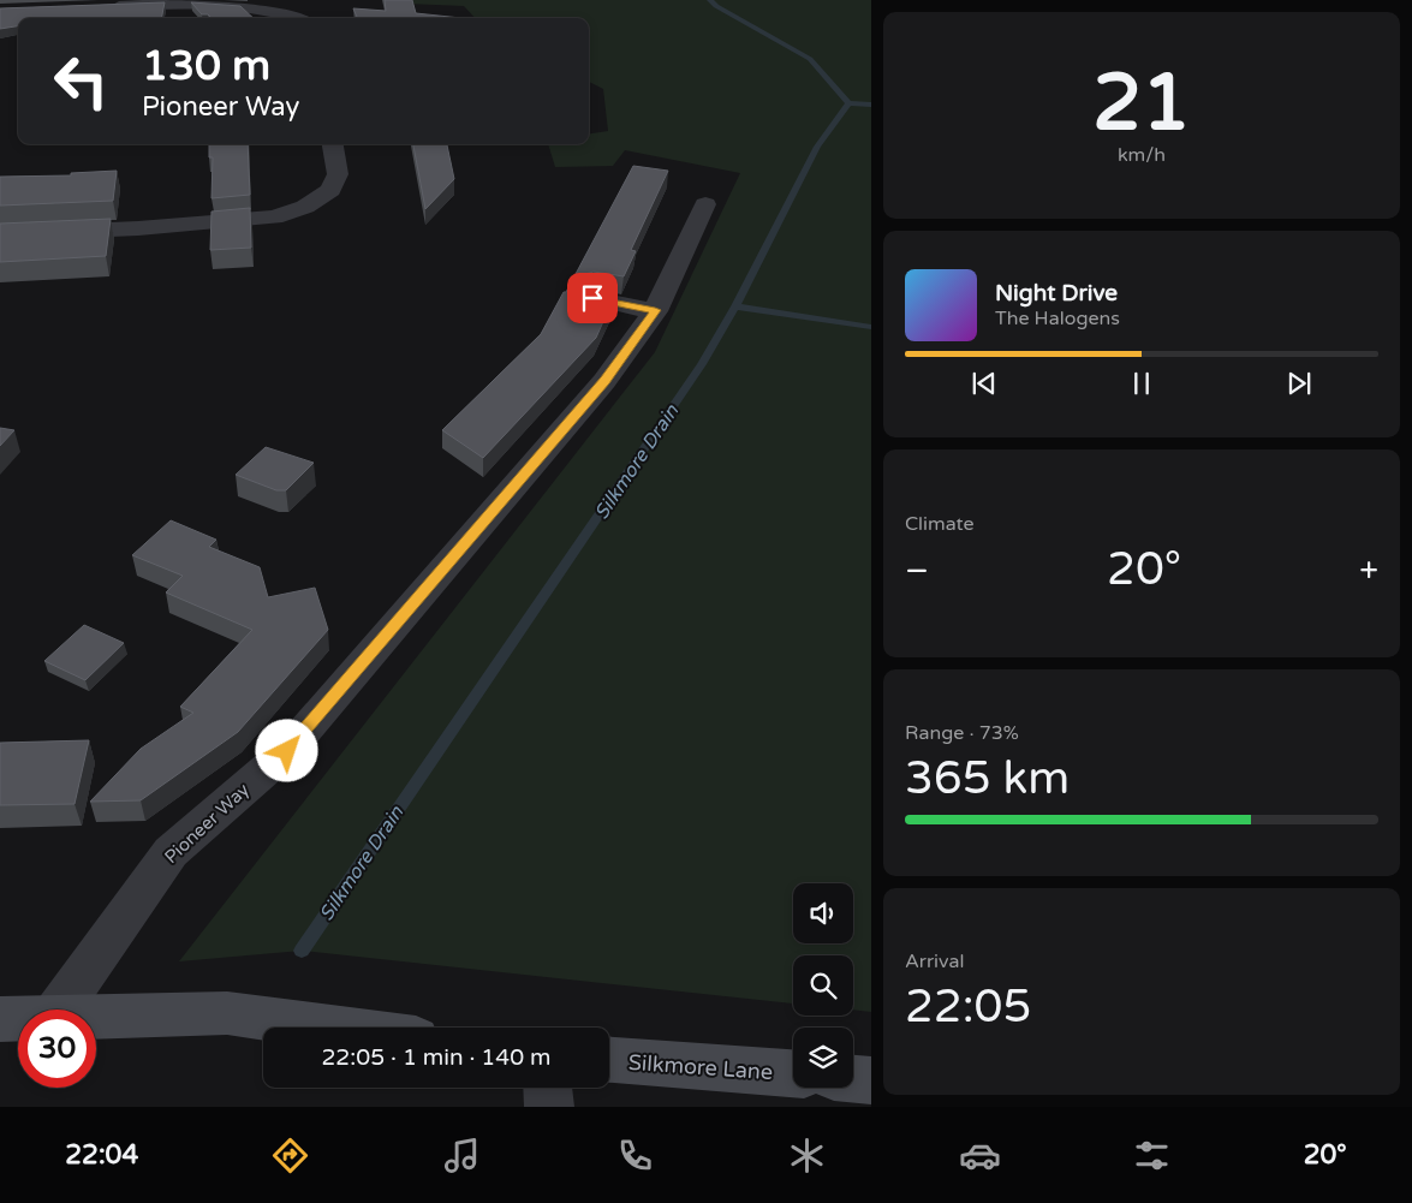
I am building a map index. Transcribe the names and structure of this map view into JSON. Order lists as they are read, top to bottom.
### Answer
{
  "streets": {
    "street": ["Pioneer Way", "Silkmore Lane"]
  },
  "water": ["Silkmore Drain"],
  "page": {
    "tile": [
      ["21", "km/h"],
      "Climate",
      ["Range · 73%", "365 km"],
      ["Arrival", "22:05"]
    ],
    "turn": ["130 m", "Pioneer Way"],
    "song": ["Night Drive", "The Halogens"],
    "heat": ["−", "20°", "+"],
    "limit": "30",
    "trip": "22:05 · 1 min · 140 m",
    "tabs": ["22:04", "20°"]
  }
}
